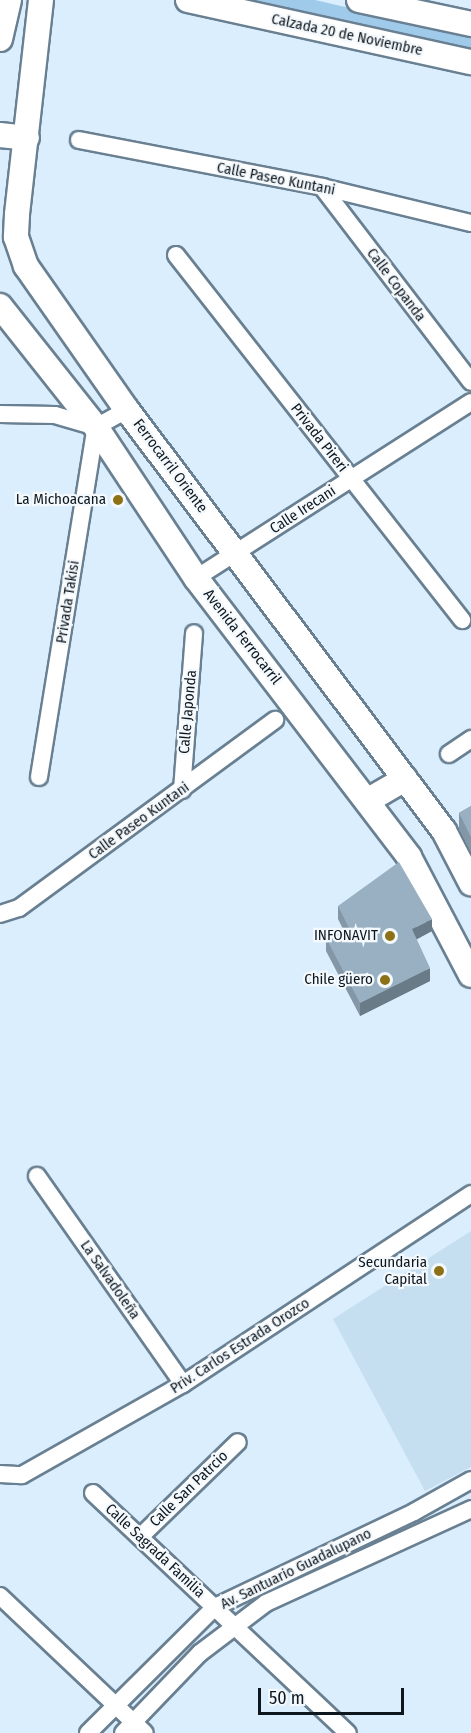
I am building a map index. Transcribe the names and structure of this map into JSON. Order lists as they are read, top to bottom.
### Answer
{
  "streets": {
    "main road": ["Calzada 20 de Noviembre", "Ferrocarril Oriente", "Avenida Ferrocarril"],
    "street": [
      "Calle Paseo Kuntani",
      "Calle Copanda",
      "Privada Pireri",
      "Calle Irecani",
      "Privada Takisi",
      "Calle Japonda",
      "La Salvadoleña",
      "Priv. Carlos Estrada Orozco",
      "Calle San Patrcio",
      "Calle Sagrada Familia",
      "Av. Santuario Guadalupano"
    ]
  },
  "crossings": [
    ["Calle Paseo Kuntani", "Calle Copanda"],
    ["Calle Paseo Kuntani", "Calle Japonda"],
    ["Privada Pireri", "Calle Irecani"],
    ["Ferrocarril Oriente", "Calle Irecani"],
    ["Calle Irecani", "Avenida Ferrocarril"],
    ["Privada Takisi", "Avenida Ferrocarril"],
    ["La Salvadoleña", "Priv. Carlos Estrada Orozco"],
    ["Calle San Patrcio", "Calle Sagrada Familia"],
    ["Calle Sagrada Familia", "Av. Santuario Guadalupano"]
  ],
  "places": [
    "La Michoacana",
    "INFONAVIT",
    "Chile güero",
    "Secundaria Capital"
  ],
  "scale_bar": "50 m"
}
